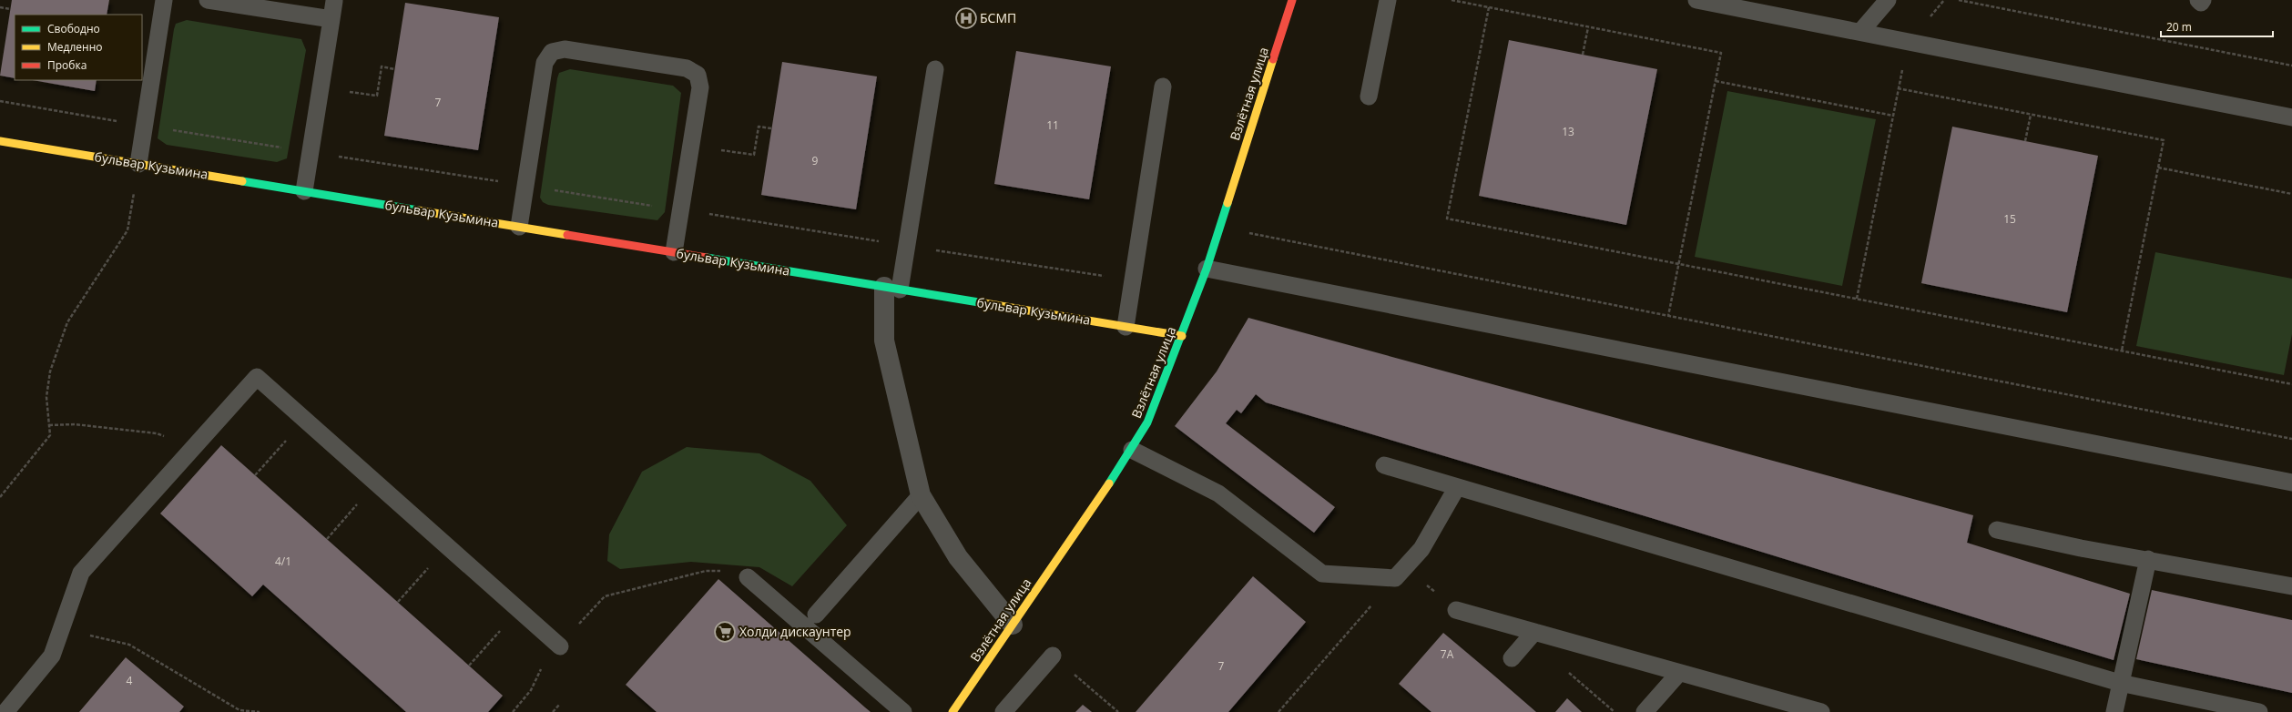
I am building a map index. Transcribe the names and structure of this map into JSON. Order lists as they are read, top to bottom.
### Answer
{
  "streets": {
    "street": ["Взлётная улица", "бульвар Кузьмина"]
  },
  "crossings": [
    ["Взлётная улица", "бульвар Кузьмина"]
  ],
  "places": {
    "hospital": ["БСМП"],
    "supermarket": ["Холди дискаунтер"]
  },
  "house_numbers": [
    "7",
    "11",
    "13",
    "9",
    "15",
    "4/1",
    "7А",
    "7",
    "4"
  ],
  "legend": ["Свободно", "Медленно", "Пробка"],
  "scale_bar": "20 m"
}
